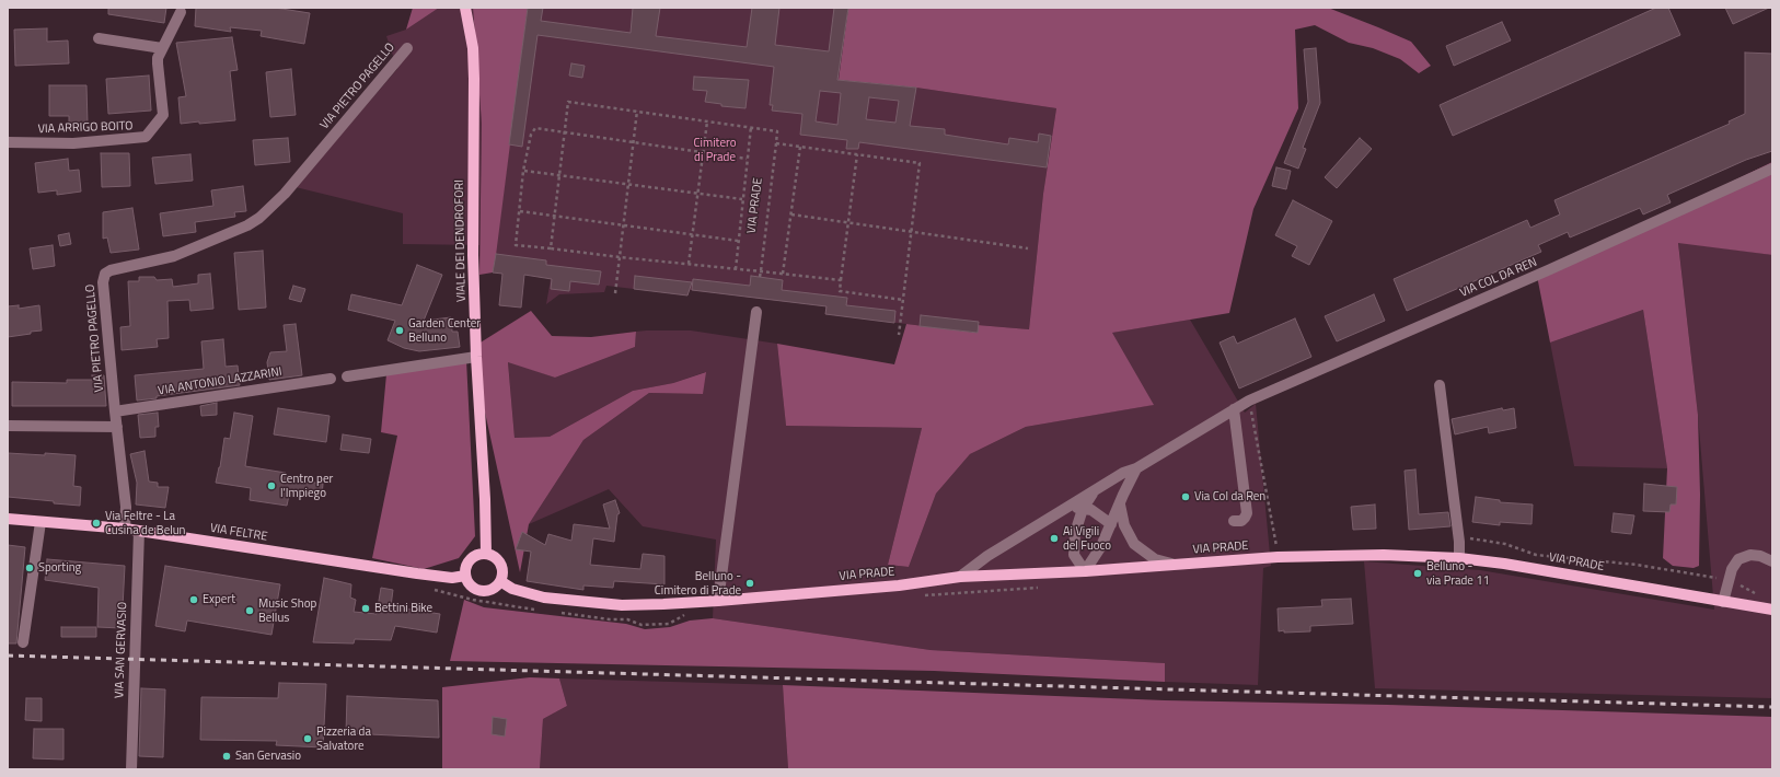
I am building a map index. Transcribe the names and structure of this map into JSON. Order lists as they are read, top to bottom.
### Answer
{
  "streets": {
    "main road": ["VIA PRADE", "VIALE DEI DENDROFORI", "VIA FELTRE"],
    "street": [
      "VIA PIETRO PAGELLO",
      "VIA ARRIGO BOITO",
      "VIA COL DA REN",
      "VIA ANTONIO LAZZARINI",
      "VIA SAN GERVASIO"
    ]
  },
  "crossings": [
    ["VIA PIETRO PAGELLO", "VIA ANTONIO LAZZARINI"],
    ["VIA PIETRO PAGELLO", "VIA FELTRE"],
    ["VIA PRADE", "VIALE DEI DENDROFORI"],
    ["VIA PRADE", "VIA COL DA REN"],
    ["VIA PRADE", "VIA FELTRE"],
    ["VIALE DEI DENDROFORI", "VIA FELTRE"],
    ["VIA FELTRE", "VIA SAN GERVASIO"]
  ],
  "parks": ["Cimitero di Prade"],
  "places": [
    "Garden Center Belluno",
    "Centro per l'Impiego",
    "Via Col da Ren",
    "Via Feltre - La Cusina de Belun",
    "Ai Vigili del Fuoco",
    "Sporting",
    "Belluno - via Prade 11",
    "Belluno - Cimitero di Prade",
    "Expert",
    "Bettini Bike",
    "Music Shop Bellus",
    "Pizzeria da Salvatore",
    "San Gervasio"
  ]
}
